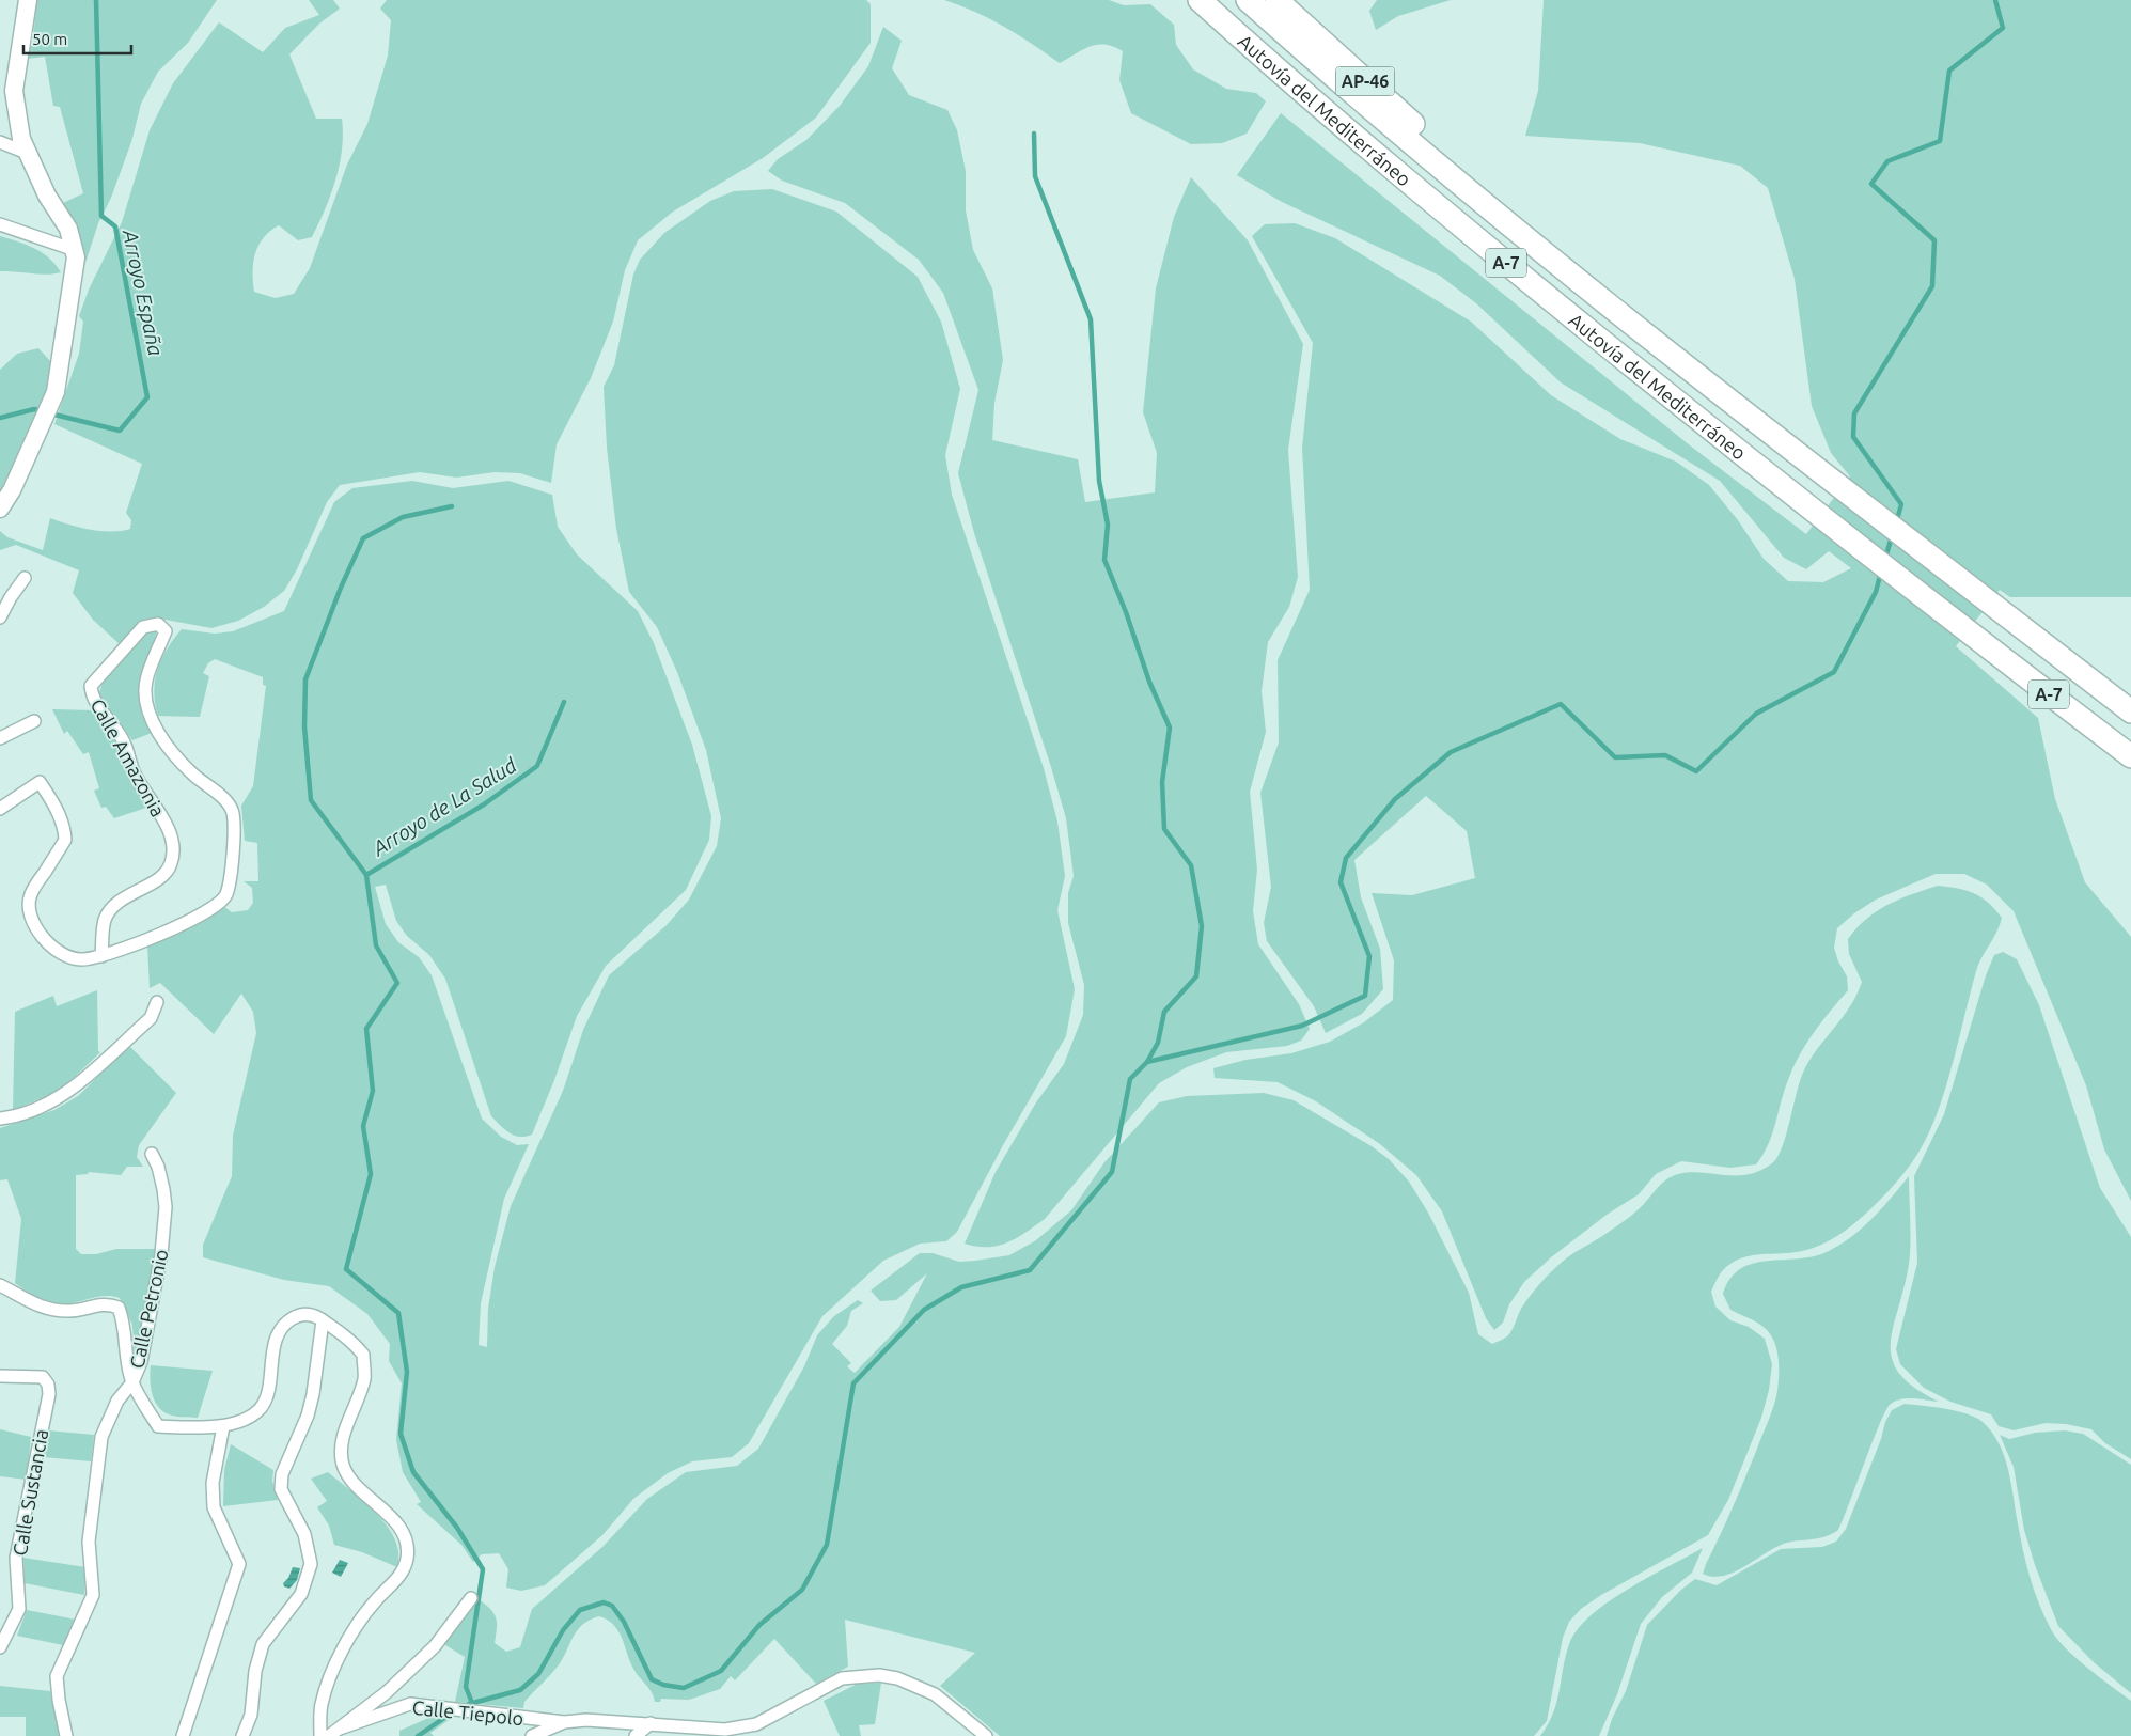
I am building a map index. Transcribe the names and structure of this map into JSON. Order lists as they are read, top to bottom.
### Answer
{
  "streets": {
    "highway": ["AP-46", "Autovía del Mediterráneo", "A-7"],
    "street": [
      "Calle Amazonia",
      "Calle Petronio",
      "Calle Sustancia",
      "Calle Tiepolo"
    ]
  },
  "crossings": [
    ["AP-46", "Autovía del Mediterráneo"]
  ],
  "water": ["Arroyo España", "Arroyo de La Salud"],
  "scale_bar": "50 m"
}
